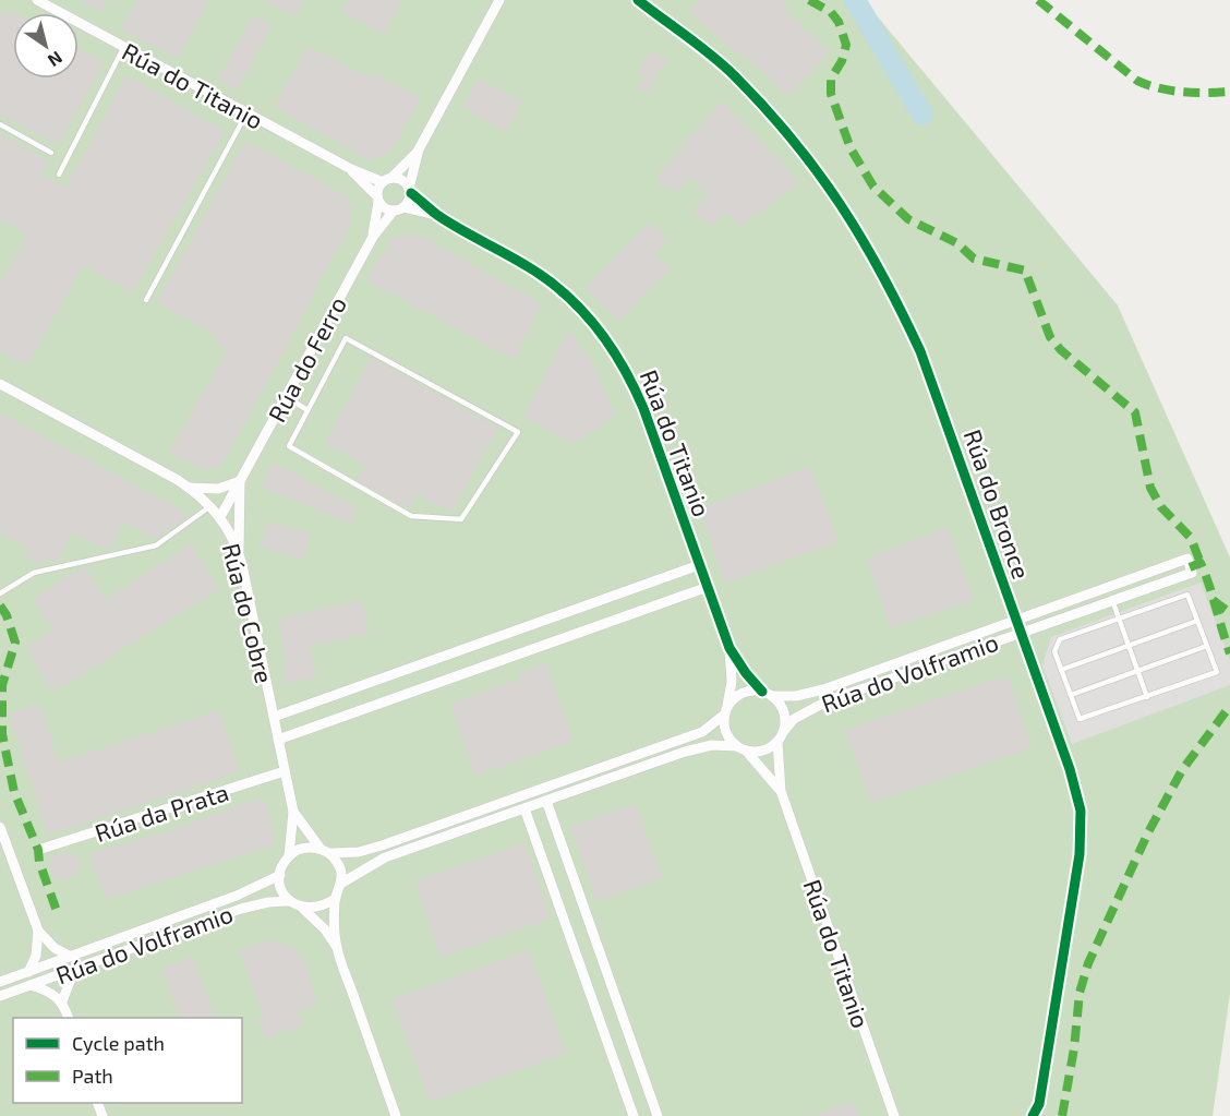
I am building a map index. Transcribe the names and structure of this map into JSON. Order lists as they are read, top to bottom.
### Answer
{
  "streets": {
    "street": [
      "Rúa do Titanio",
      "Rúa do Ferro",
      "Rúa do Bronce",
      "Rúa do Cobre",
      "Rúa do Volframio",
      "Rúa da Prata"
    ]
  },
  "crossings": [
    ["Rúa do Titanio", "Rúa do Ferro"],
    ["Rúa do Ferro", "Rúa do Cobre"],
    ["Rúa do Bronce", "Rúa do Volframio"],
    ["Rúa do Cobre", "Rúa da Prata"]
  ],
  "legend": ["Cycle path", "Path"],
  "north": "bottom right"
}
